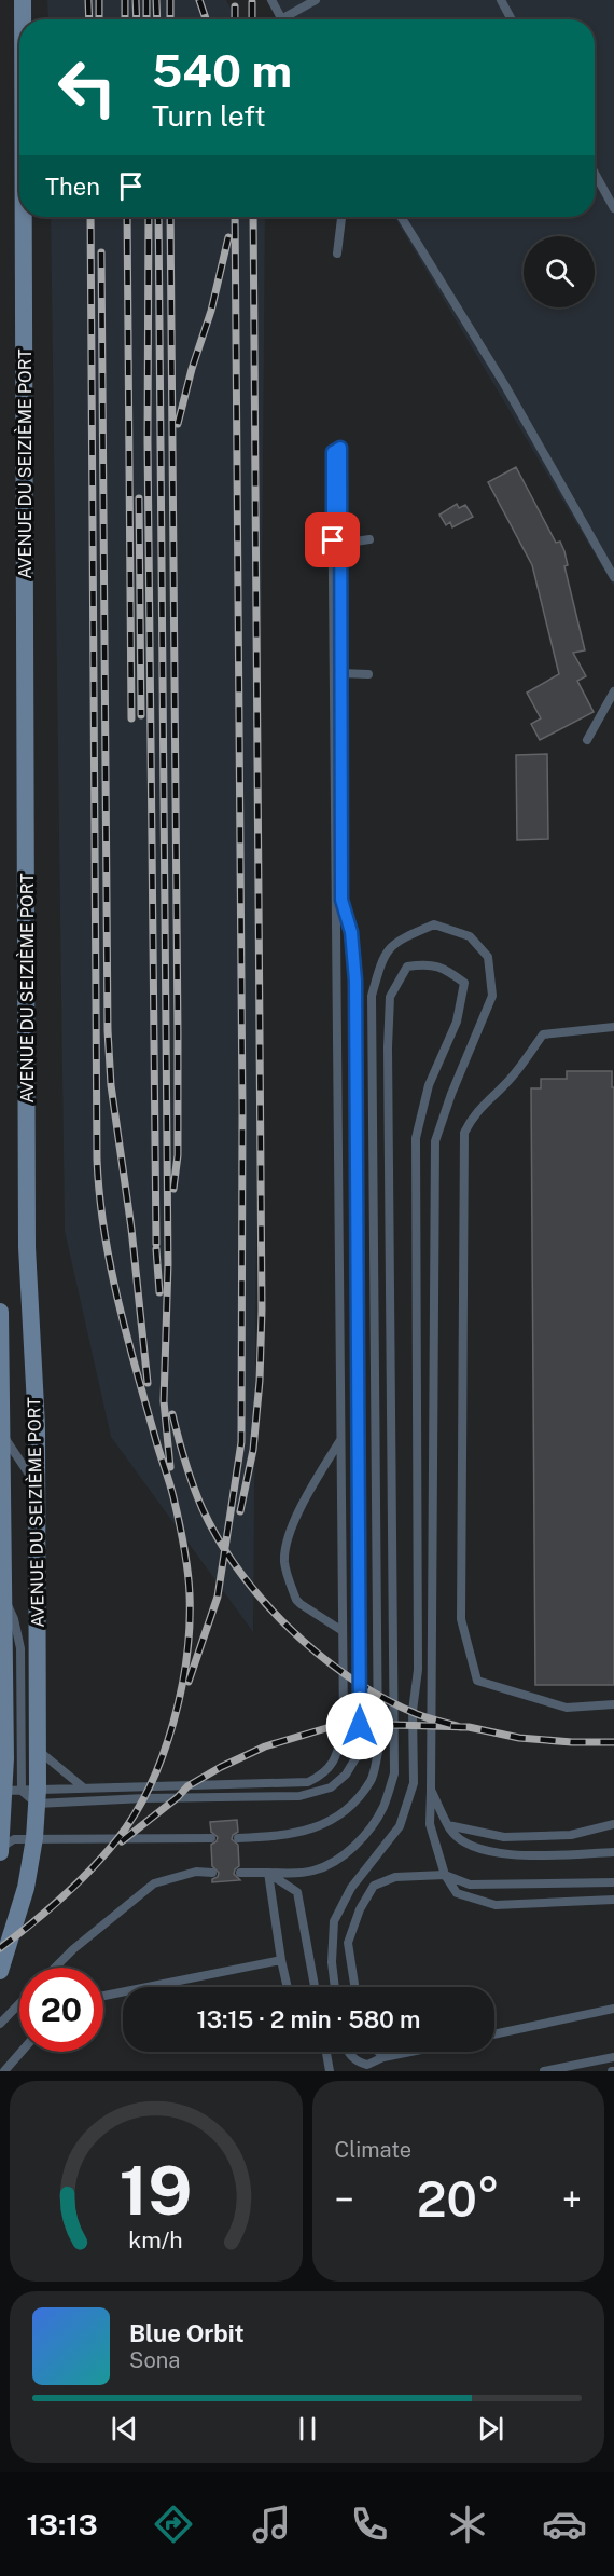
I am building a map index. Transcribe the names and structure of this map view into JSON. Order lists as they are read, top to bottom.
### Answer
{
  "streets": {
    "main road": ["AVENUE DU SEIZIÈME PORT"]
  },
  "page": {
    "turn": ["540 m", "Turn left"],
    "then": "Then",
    "limit": "20",
    "trip": "13:15 · 2 min · 580 m",
    "tile": "Climate",
    "heat": ["−", "20°", "+"],
    "song": ["Blue Orbit", "Sona"],
    "tabs": "13:13",
    "gauge": ["19", "km/h"]
  }
}
